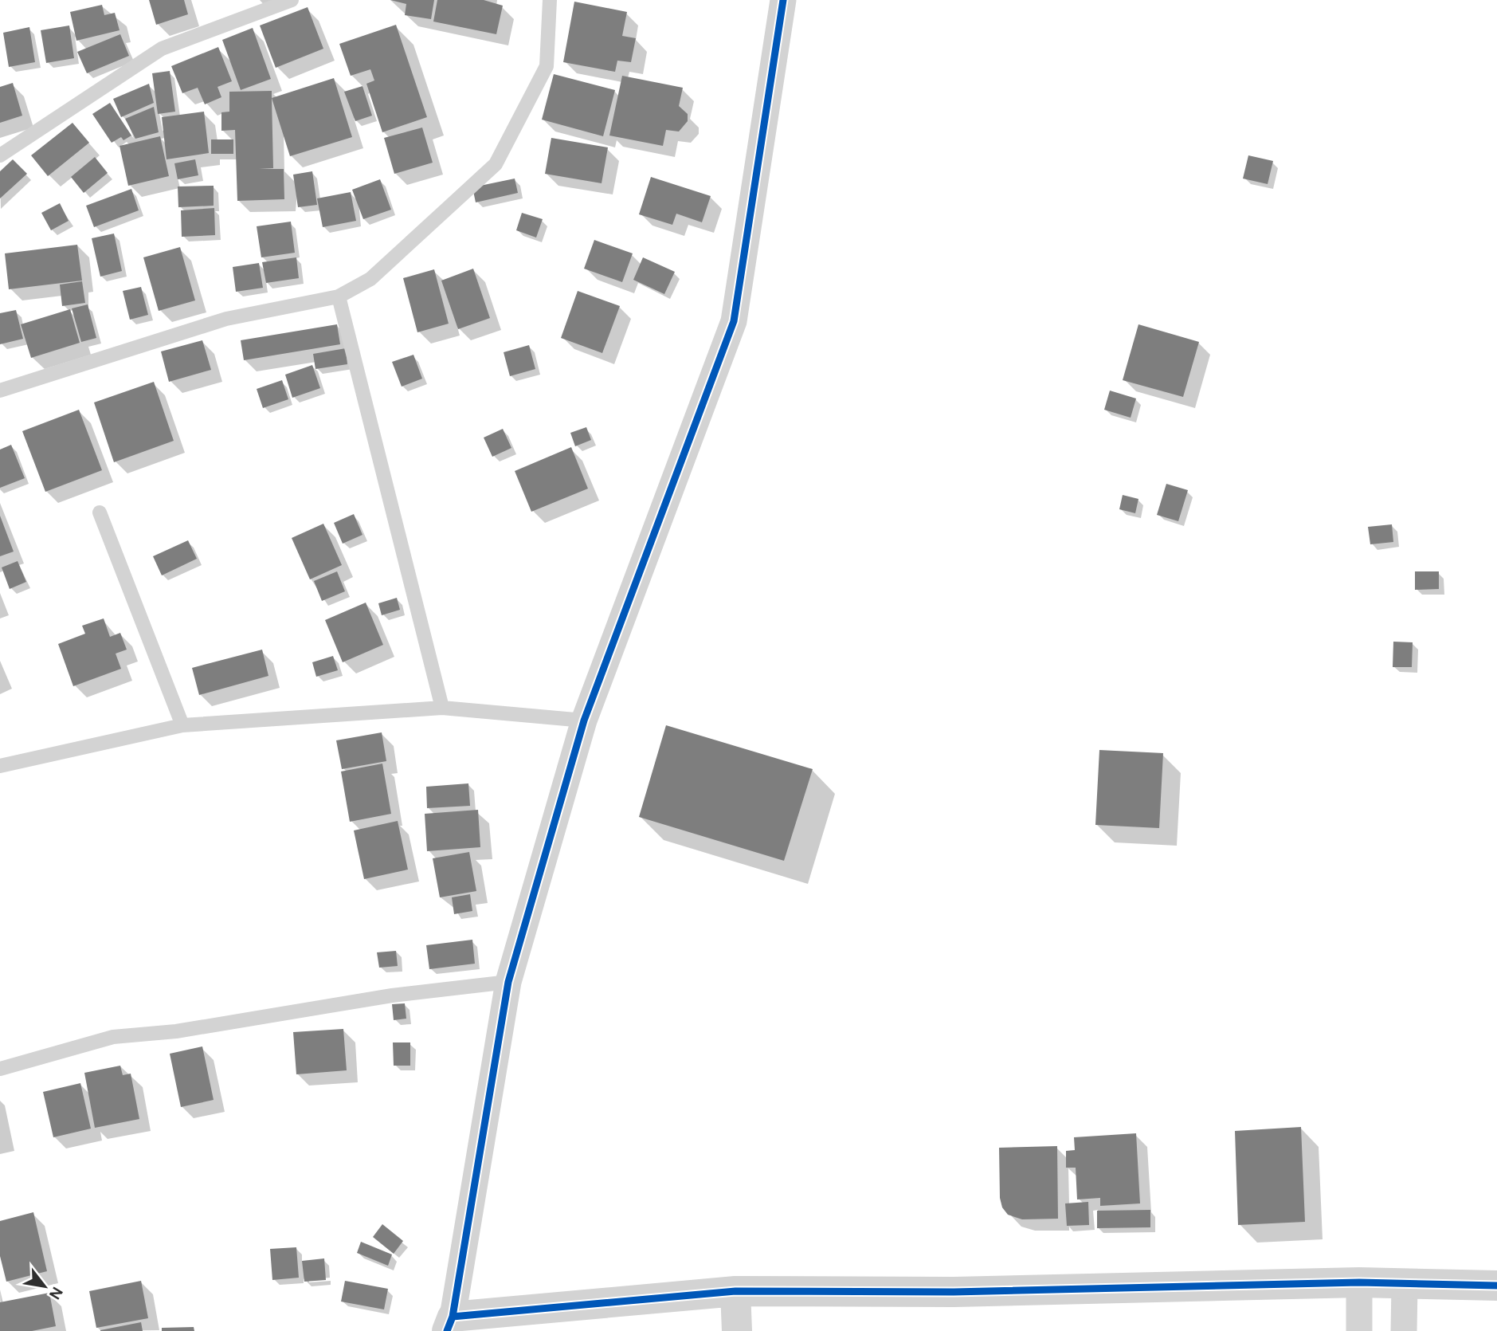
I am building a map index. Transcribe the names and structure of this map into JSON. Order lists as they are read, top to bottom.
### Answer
{
  "north": "bottom right"
}
